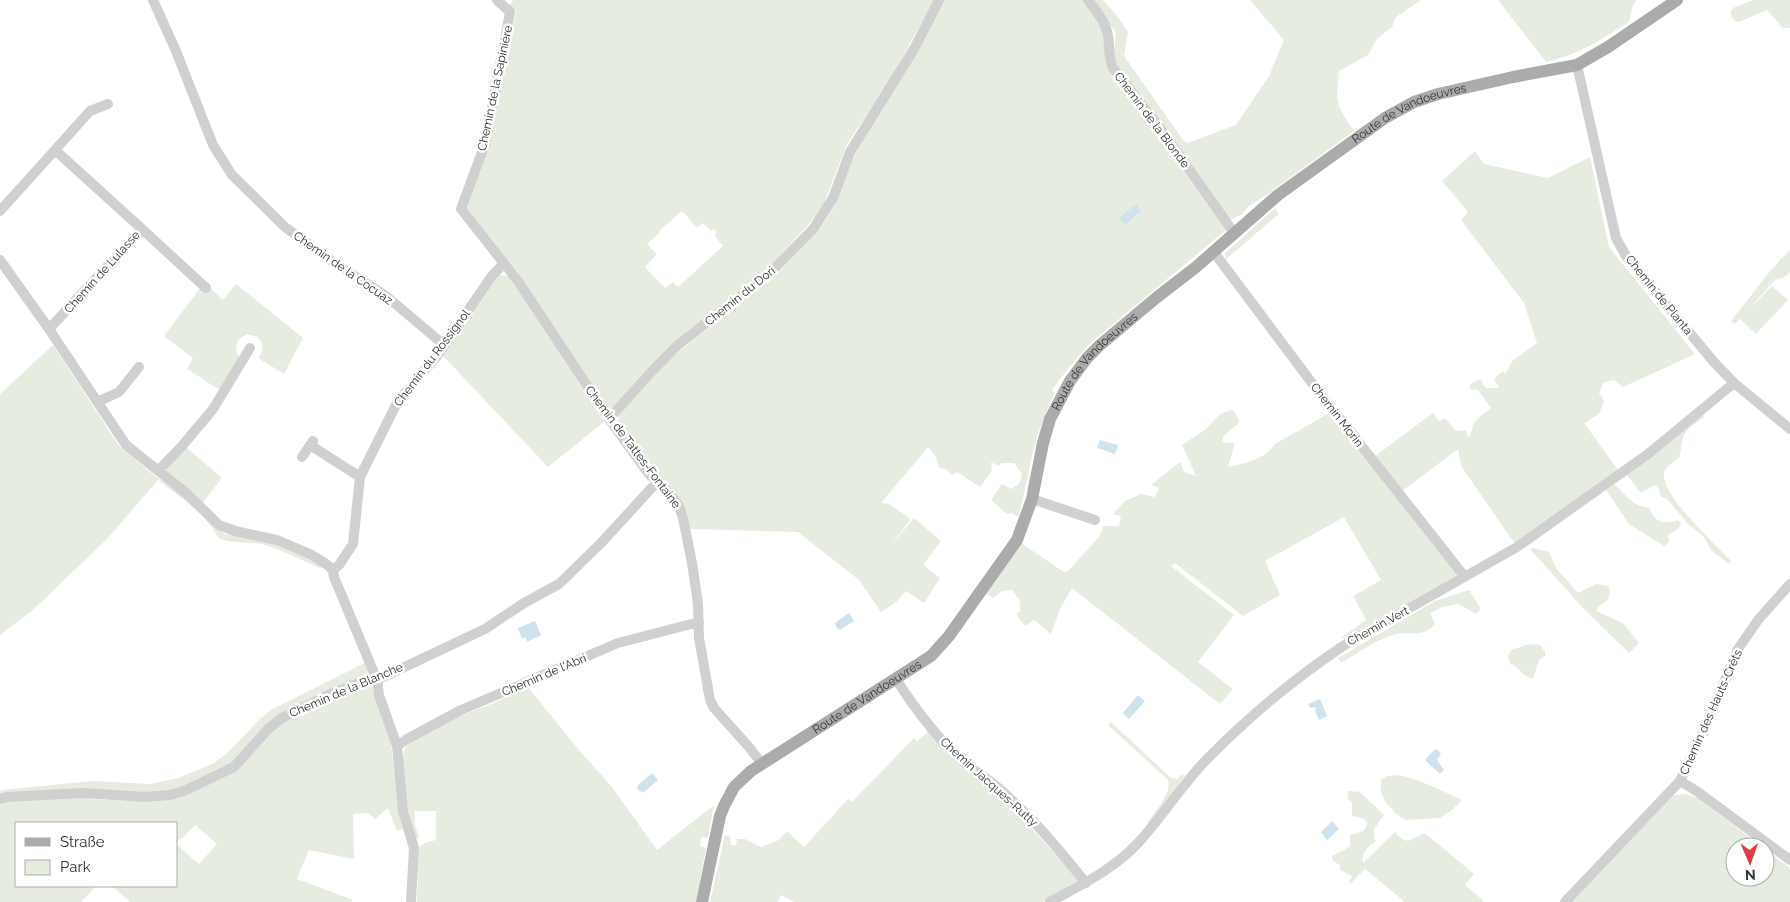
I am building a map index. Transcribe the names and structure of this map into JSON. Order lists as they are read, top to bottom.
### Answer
{
  "streets": {
    "main road": ["Route de Vandoeuvres"],
    "street": [
      "Chemin de la Sapinière",
      "Chemin de la Blonde",
      "Chemin de la Cocuaz",
      "Chemin de Lulasse",
      "Chemin de Planta",
      "Chemin du Dori",
      "Chemin du Rossignol",
      "Chemin Morin",
      "Chemin de Tattes-Fontaine",
      "Chemin Vert",
      "Chemin de l'Abri",
      "Chemin de la Blanche",
      "Chemin des Hauts-Crêts",
      "Chemin Jacques-Rutty"
    ]
  },
  "crossings": [
    ["Chemin de la Sapinière", "Chemin de Tattes-Fontaine"],
    ["Route de Vandoeuvres", "Chemin de la Blonde"],
    ["Route de Vandoeuvres", "Chemin de Planta"],
    ["Route de Vandoeuvres", "Chemin Morin"],
    ["Route de Vandoeuvres", "Chemin de Tattes-Fontaine"],
    ["Route de Vandoeuvres", "Chemin Jacques-Rutty"],
    ["Chemin de la Cocuaz", "Chemin du Rossignol"],
    ["Chemin de Planta", "Chemin Vert"],
    ["Chemin du Dori", "Chemin de Tattes-Fontaine"],
    ["Chemin du Rossignol", "Chemin de Tattes-Fontaine"],
    ["Chemin Morin", "Chemin Vert"],
    ["Chemin de Tattes-Fontaine", "Chemin de l'Abri"],
    ["Chemin de Tattes-Fontaine", "Chemin de la Blanche"],
    ["Chemin Vert", "Chemin Jacques-Rutty"]
  ],
  "legend": ["Straße", "Park"],
  "north": "bottom"
}
